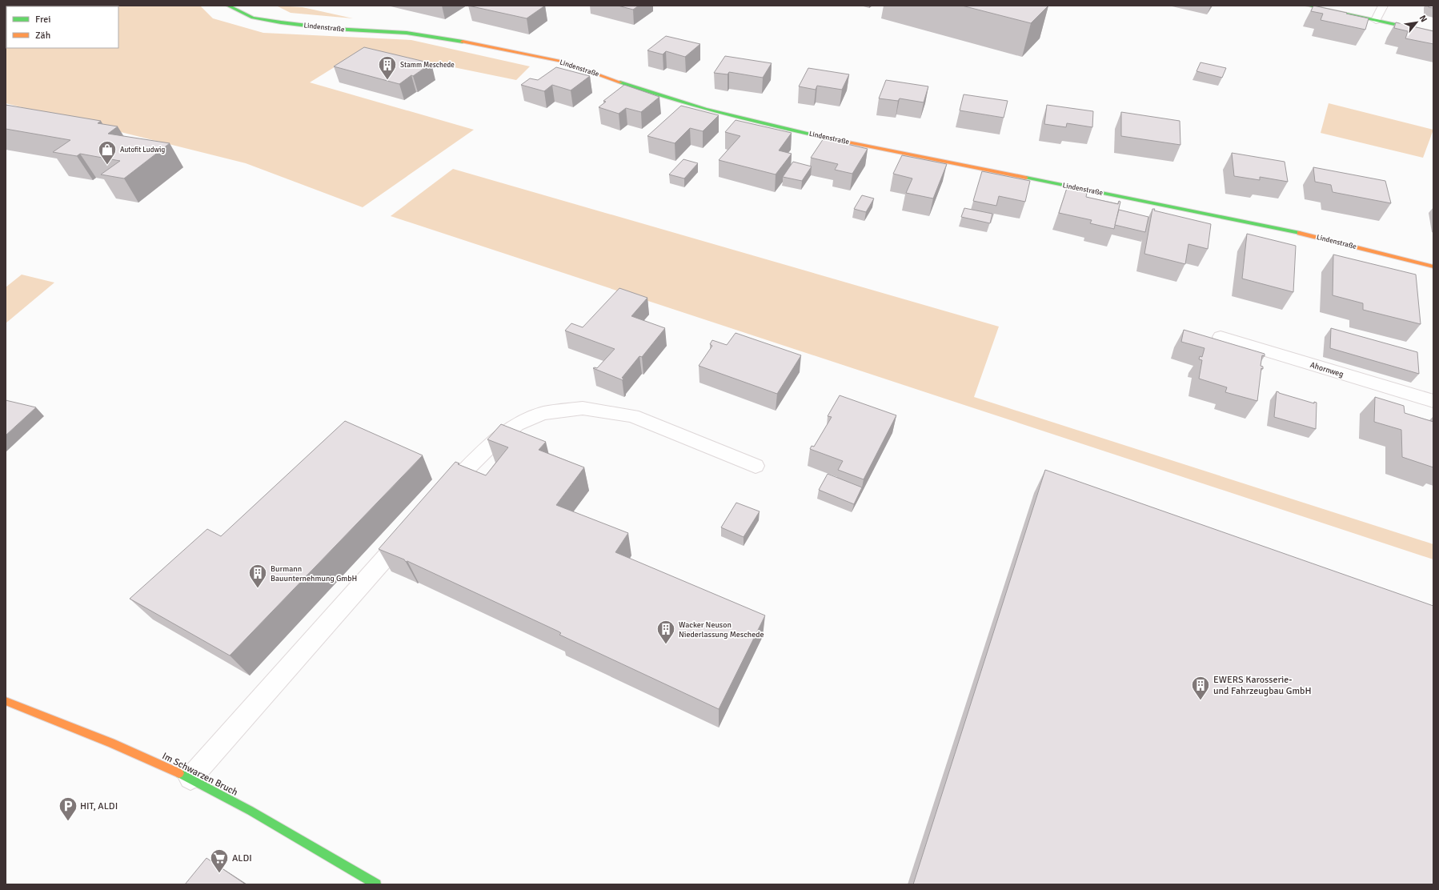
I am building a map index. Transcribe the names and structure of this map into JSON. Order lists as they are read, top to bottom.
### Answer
{
  "streets": {
    "street": ["Lindenstraße", "Ahornweg", "Im Schwarzen Bruch"]
  },
  "places": {
    "building": [
      "Stamm Meschede",
      "Burmann Bauunternehmung GmbH",
      "Wacker Neuson Niederlassung Meschede",
      "EWERS Karosserie- und Fahrzeugbau GmbH"
    ],
    "shop": ["Autofit Ludwig"],
    "parking": ["HIT, ALDI"],
    "supermarket": ["ALDI"]
  },
  "legend": ["Frei", "Zäh"],
  "north": "top right"
}
